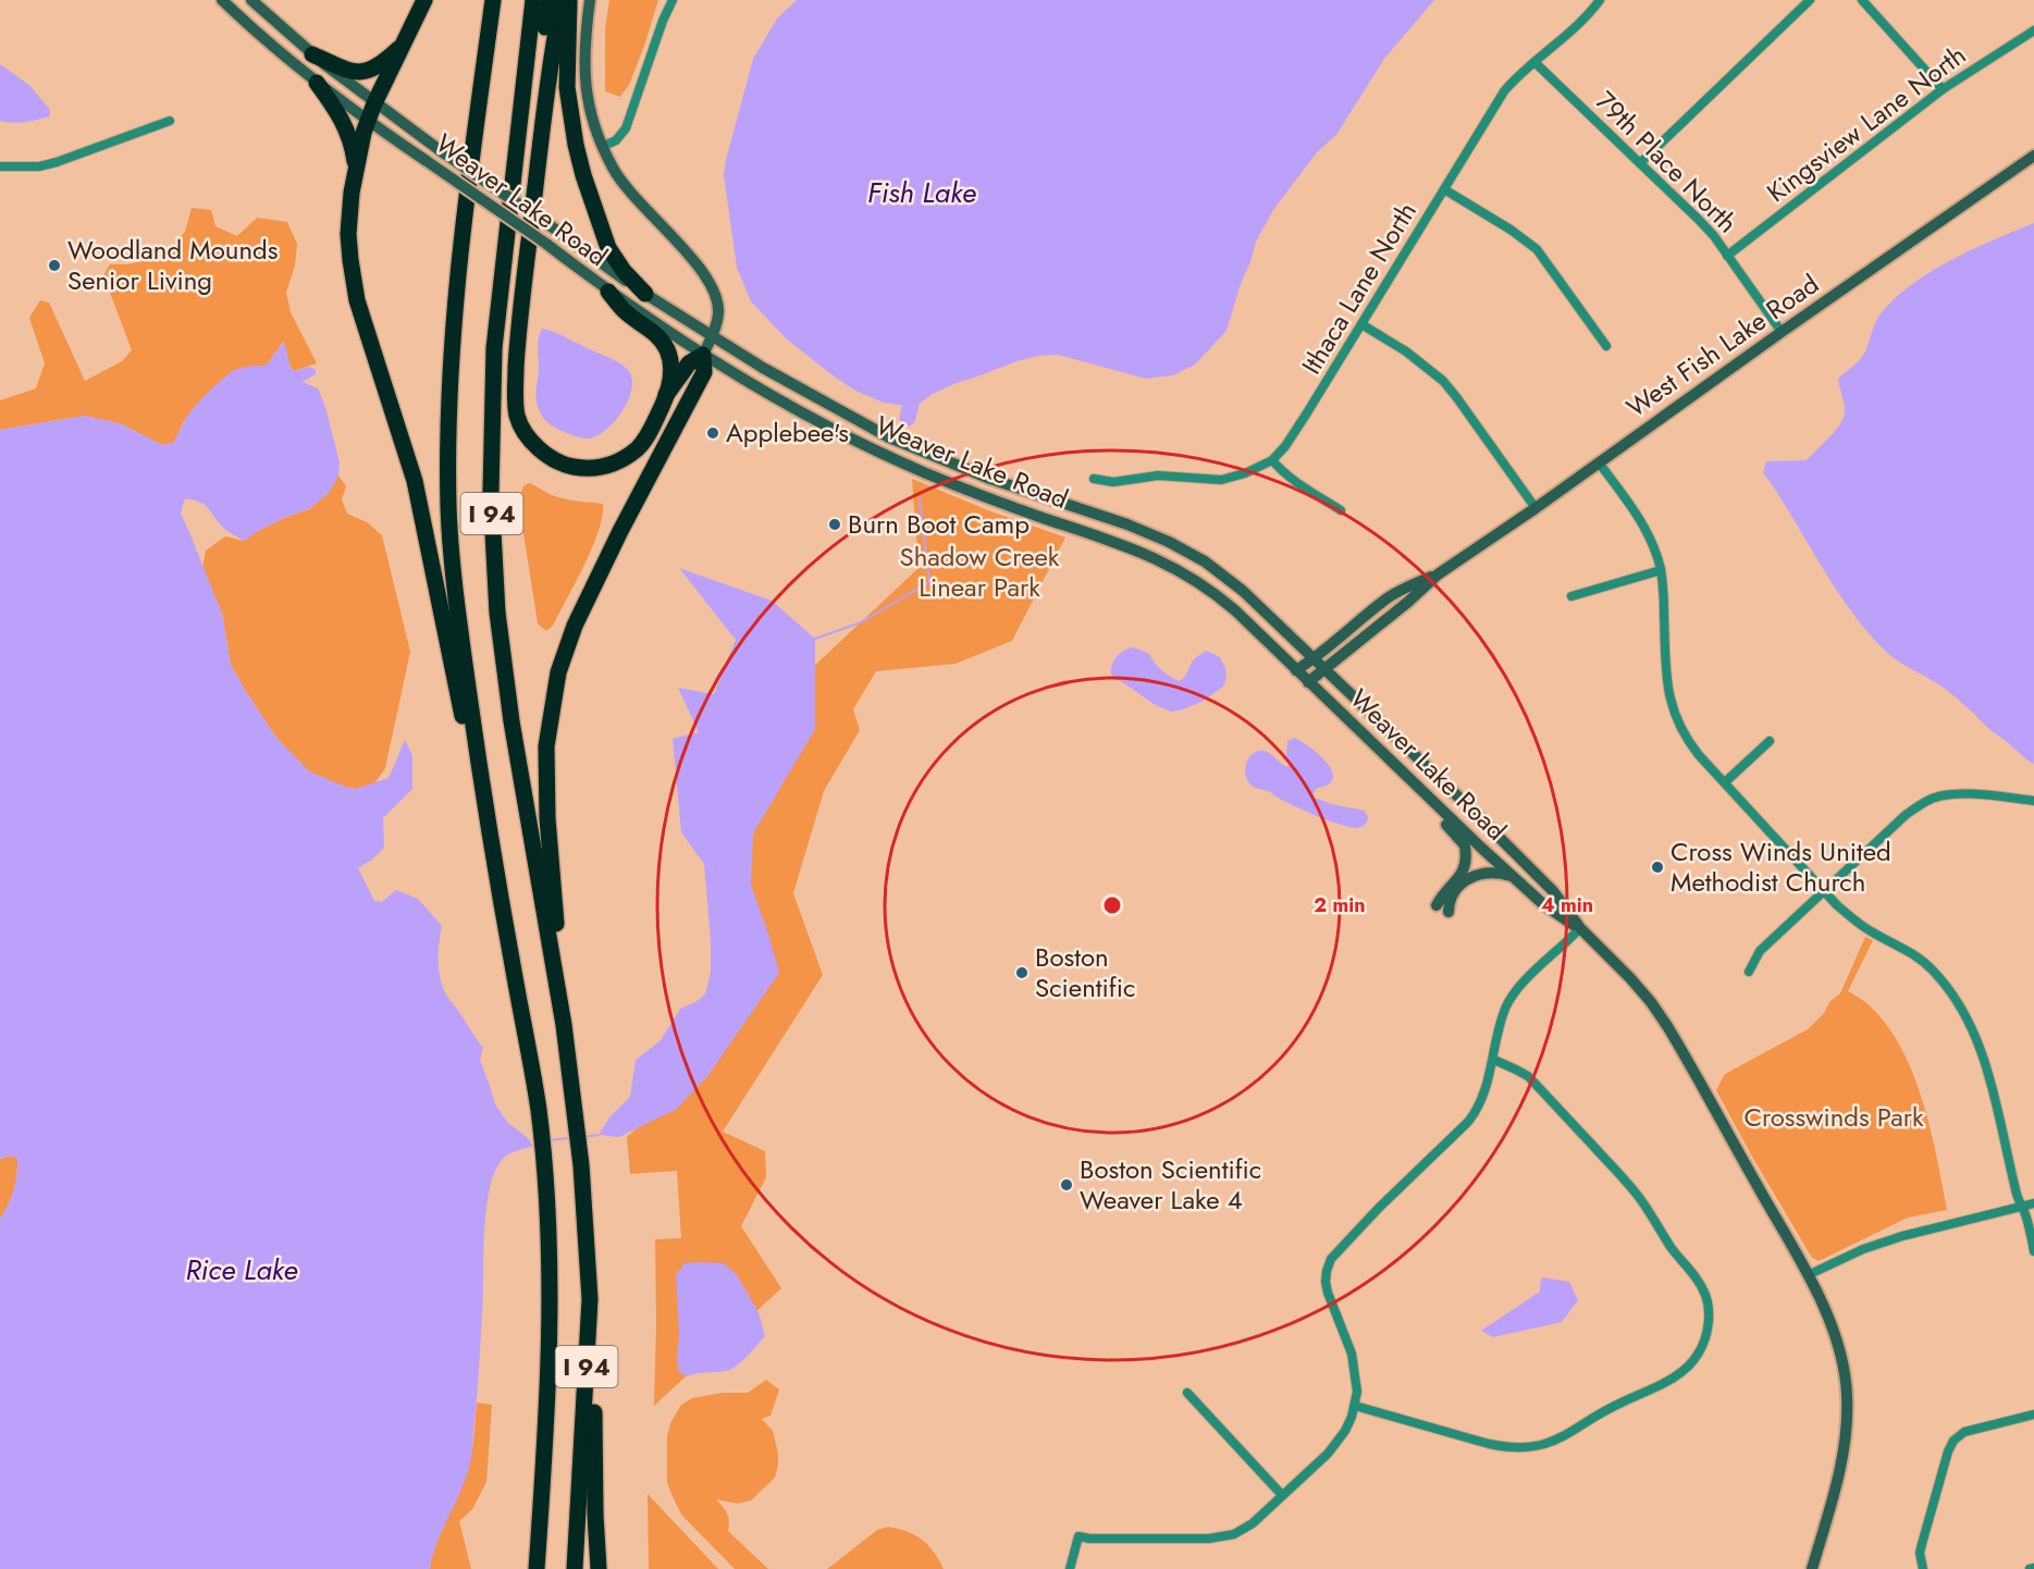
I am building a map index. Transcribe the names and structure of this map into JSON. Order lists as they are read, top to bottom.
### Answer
{
  "streets": {
    "highway": ["I 94"],
    "main road": ["Weaver Lake Road", "West Fish Lake Road"],
    "street": ["Kingsview Lane North", "79th Place North", "Ithaca Lane North"]
  },
  "crossings": [
    ["Kingsview Lane North", "79th Place North"],
    ["79th Place North", "Ithaca Lane North"],
    ["79th Place North", "West Fish Lake Road"],
    ["Weaver Lake Road", "West Fish Lake Road"]
  ],
  "water": ["Fish Lake", "Rice Lake"],
  "parks": ["Shadow Creek Linear Park", "Crosswinds Park"],
  "places": [
    "Woodland Mounds Senior Living",
    "Applebee's",
    "Burn Boot Camp",
    "Cross Winds United Methodist Church",
    "Boston Scientific",
    "Boston Scientific Weaver Lake 4"
  ],
  "rings": ["2 min", "4 min"]
}
